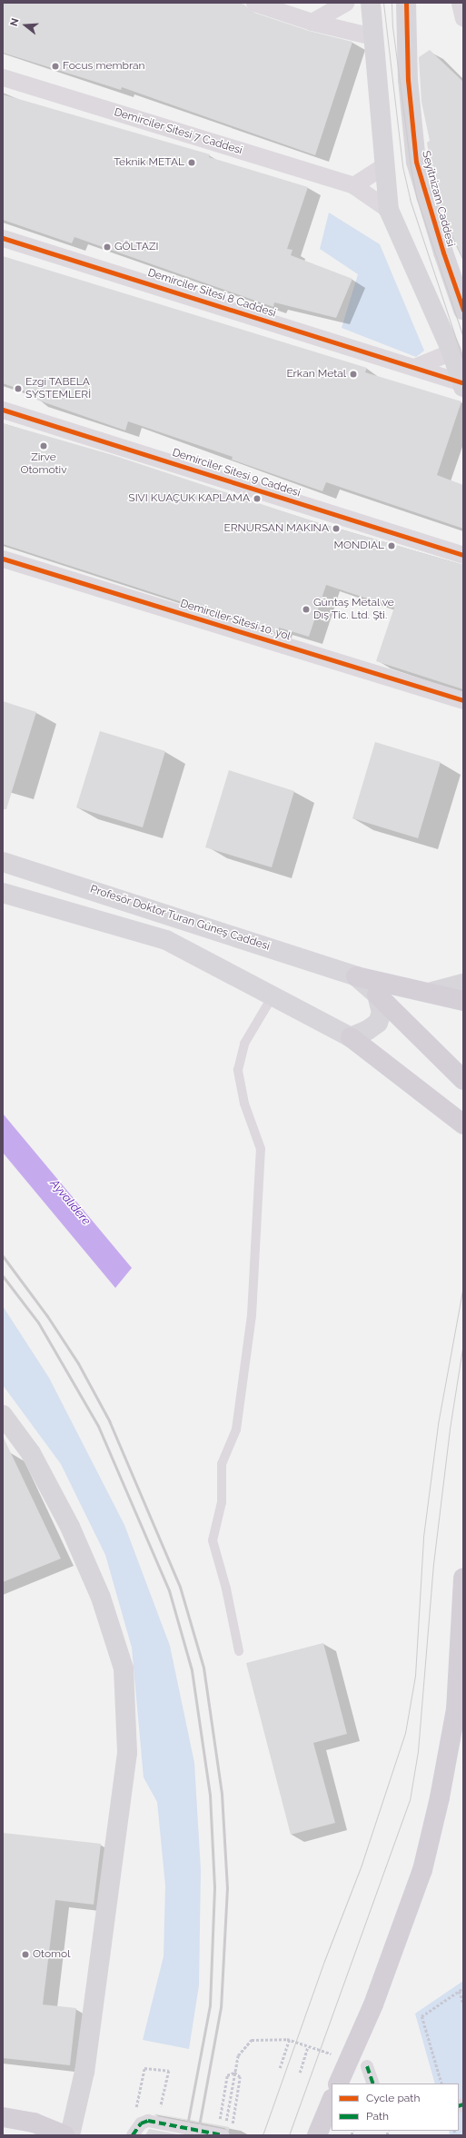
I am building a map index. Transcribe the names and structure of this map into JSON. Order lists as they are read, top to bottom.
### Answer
{
  "streets": {
    "main road": ["Seyitnizam Caddesi", "Profesör Doktor Turan Güneş Caddesi"],
    "street": [
      "Demirciler Sitesi 7 Caddesi",
      "Demirciler Sitesi 8 Caddesi",
      "Demirciler Sitesi 9 Caddesi",
      "Demirciler Sitesi 10. yol"
    ]
  },
  "water": ["Ayvalıdere"],
  "places": [
    "Focus membran",
    "Teknik METAL",
    "GÖLTAZI",
    "Erkan Metal",
    "Ezgi TABELA SYSTEMLERİ",
    "Zirve Otomotiv",
    "SIVI KUAÇUK KAPLAMA",
    "ERNURSAN MAKINA",
    "MONDIAL",
    "Güntaş Metal ve Dış Tic. Ltd. Şti.",
    "Otomol"
  ],
  "legend": ["Cycle path", "Path"],
  "north": "left"
}
